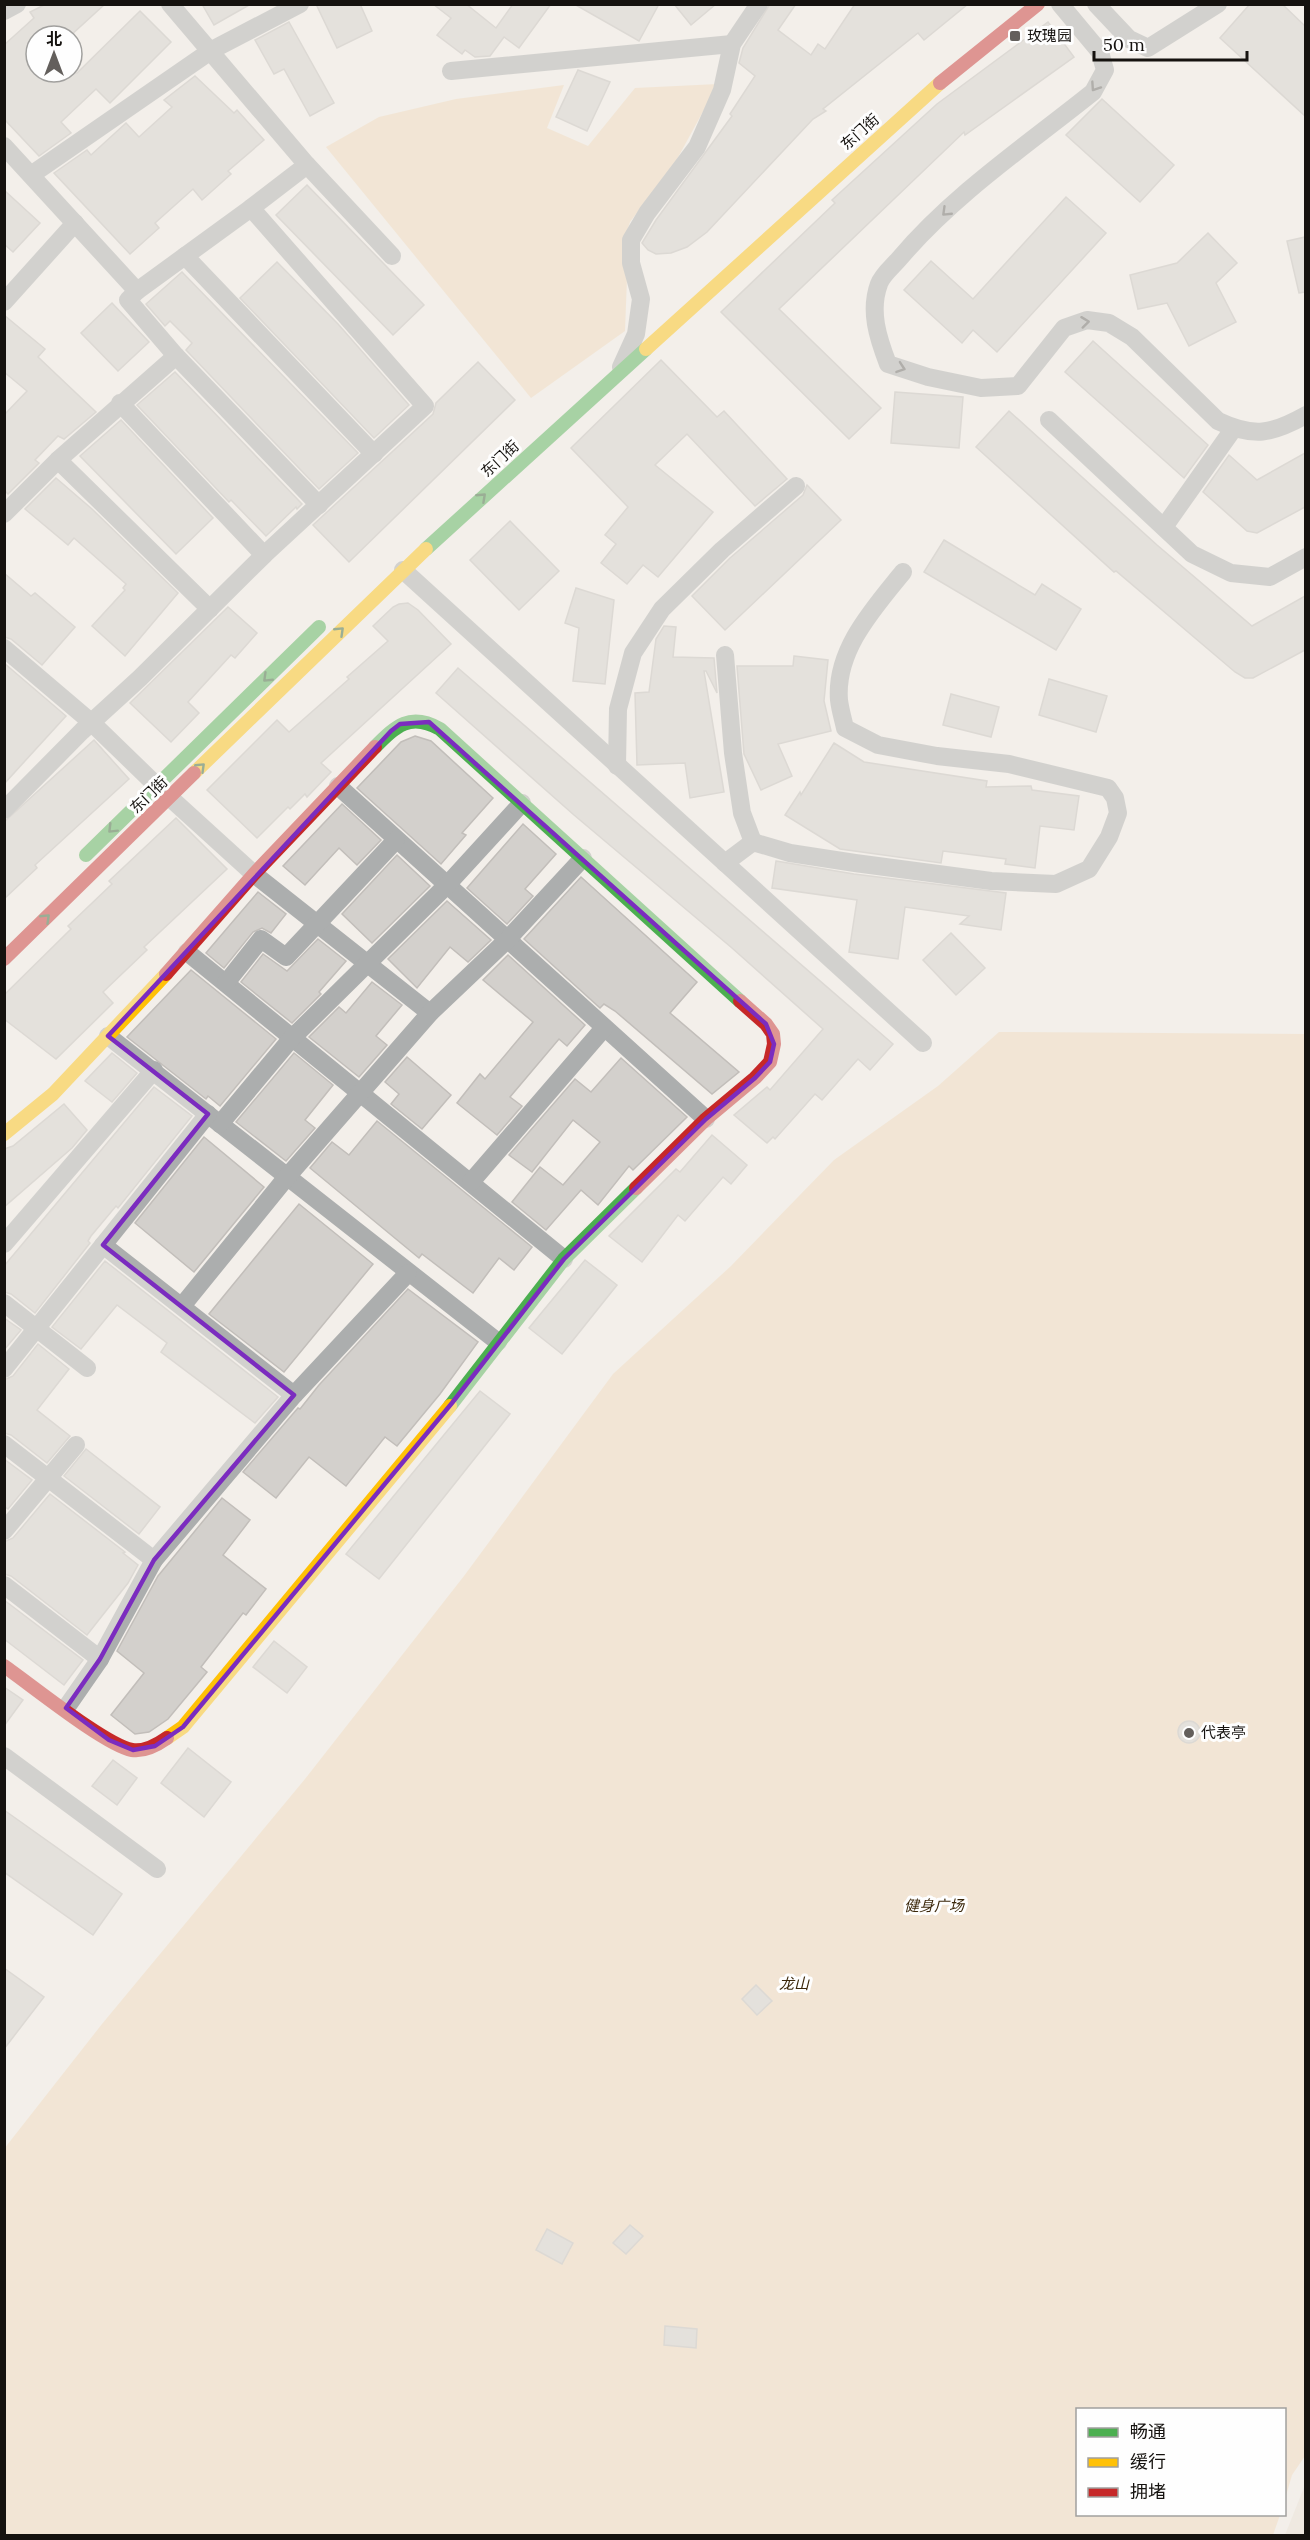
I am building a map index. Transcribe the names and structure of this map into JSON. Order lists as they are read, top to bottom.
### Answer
{
  "streets": {
    "street": ["东门街"]
  },
  "parks": ["健身广场", "龙山"],
  "places": {
    "transit": ["玫瑰园"],
    "other": ["代表亭"]
  },
  "legend": ["畅通", "缓行", "拥堵"],
  "scale_bar": "50 m",
  "north": "top"
}
